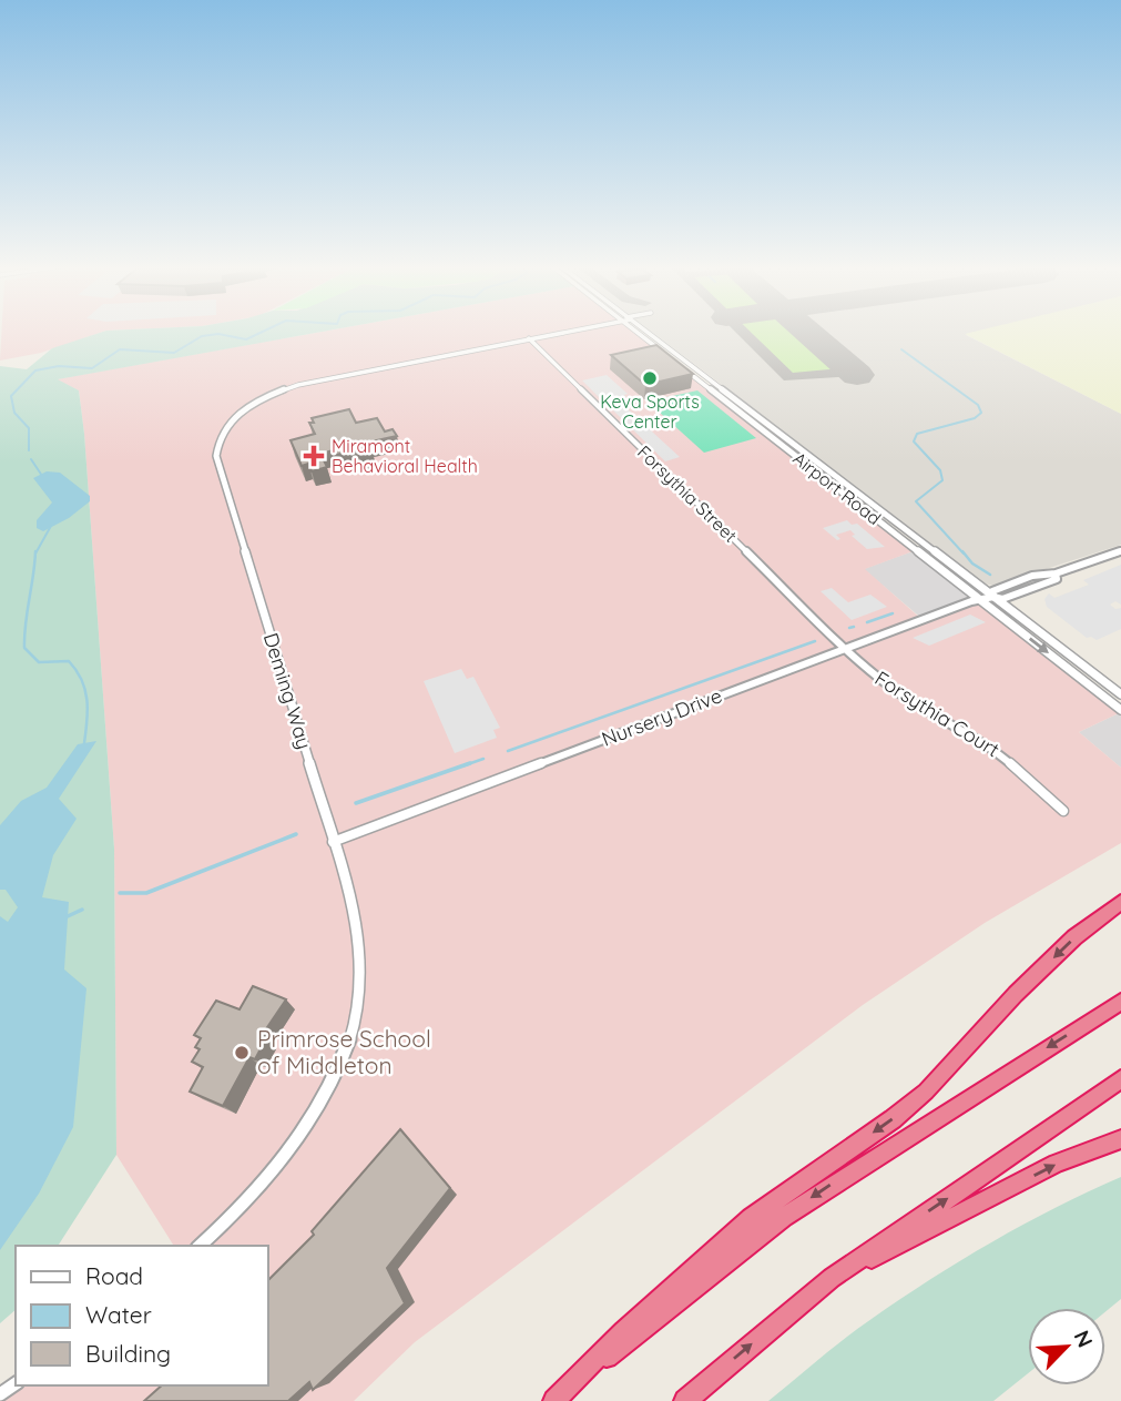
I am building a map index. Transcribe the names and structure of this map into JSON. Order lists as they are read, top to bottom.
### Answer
{
  "streets": {
    "street": [
      "Airport Road",
      "Forsythia Street",
      "Deming Way",
      "Forsythia Court",
      "Nursery Drive"
    ]
  },
  "crossings": [
    ["Airport Road", "Nursery Drive"],
    ["Forsythia Street", "Deming Way"],
    ["Forsythia Street", "Forsythia Court"],
    ["Forsythia Street", "Nursery Drive"],
    ["Deming Way", "Nursery Drive"],
    ["Forsythia Court", "Nursery Drive"]
  ],
  "places": {
    "other": ["Keva Sports Center", "Primrose School of Middleton"],
    "health": ["Miramont Behavioral Health"]
  },
  "legend": ["Road", "Water", "Building"],
  "north": "top right"
}
